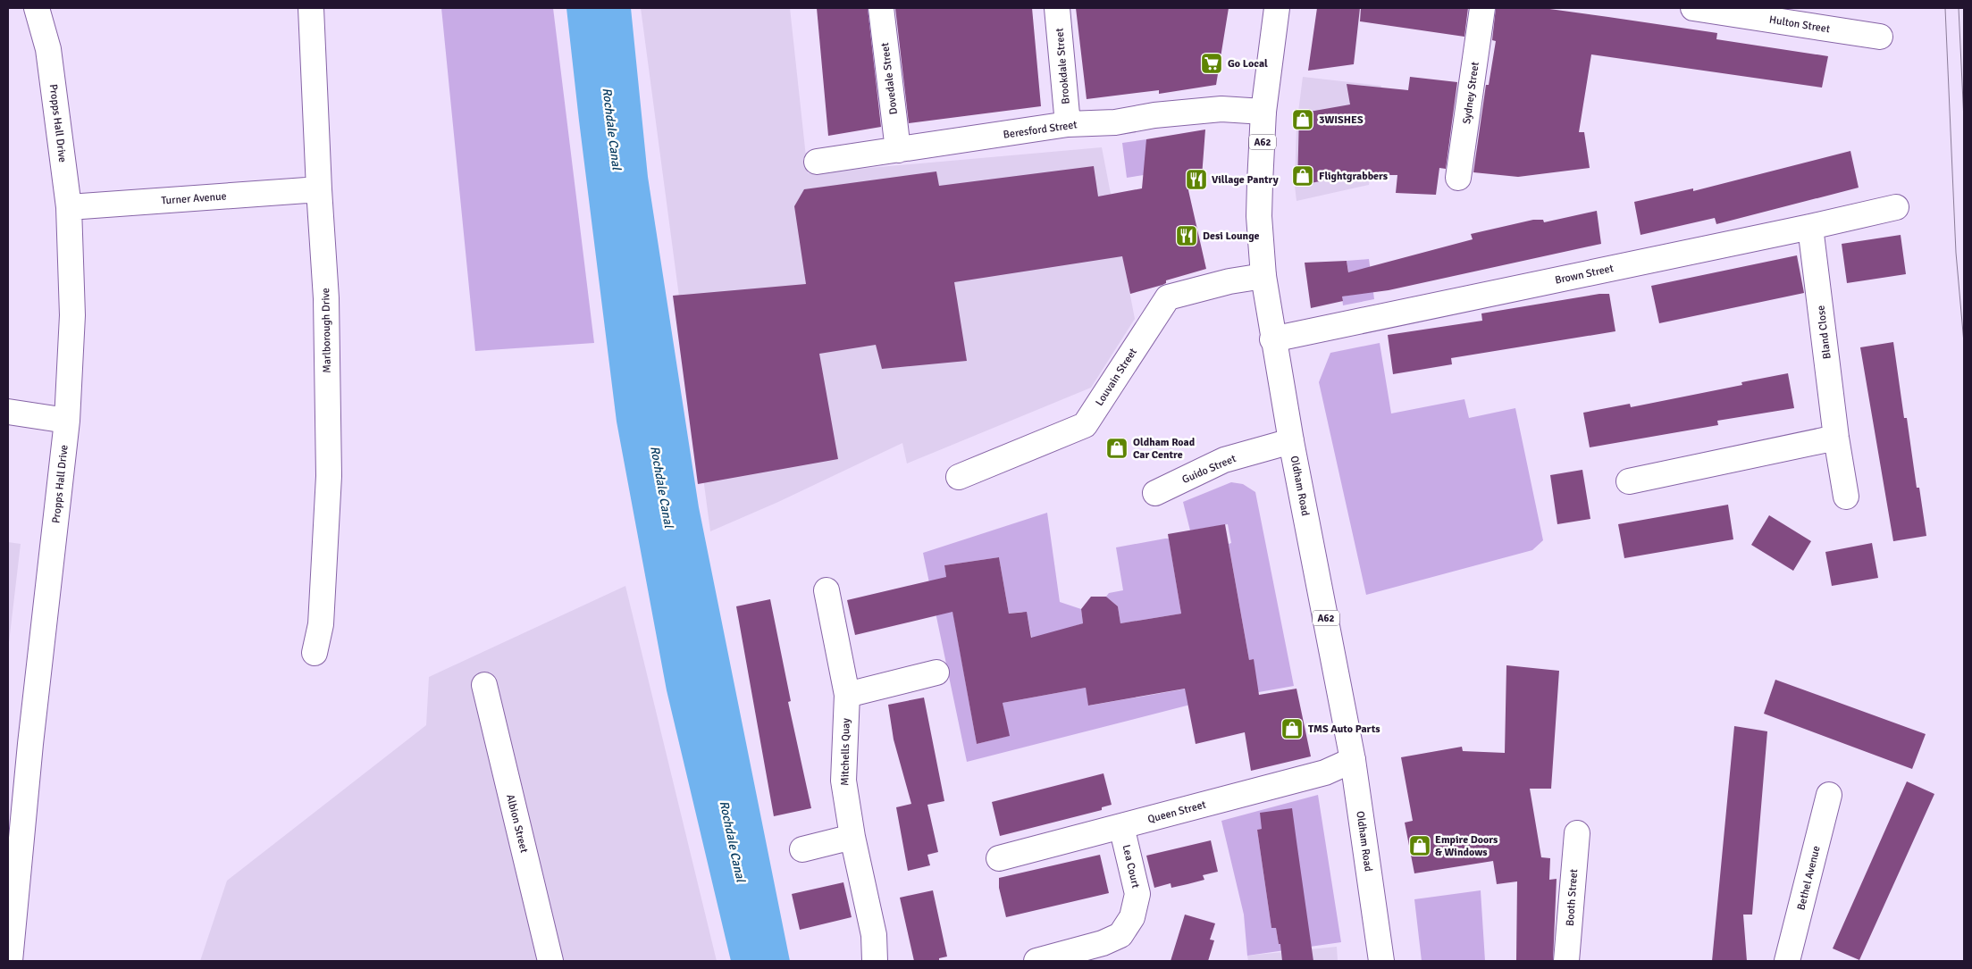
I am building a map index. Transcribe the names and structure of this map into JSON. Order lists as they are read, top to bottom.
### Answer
{
  "streets": {
    "main road": [
      "Hulton Street",
      "Brookdale Street",
      "Dovedale Street",
      "Sydney Street",
      "Propps Hall Drive",
      "Beresford Street",
      "A62",
      "Turner Avenue",
      "Brown Street",
      "Marlborough Drive",
      "Bland Close",
      "Louvain Street",
      "Guido Street",
      "Oldham Road",
      "Mitchells Quay",
      "Queen Street",
      "Albion Street",
      "Lea Court",
      "Bethel Avenue",
      "Booth Street"
    ]
  },
  "crossings": [
    ["Brookdale Street", "Beresford Street"],
    ["Dovedale Street", "Beresford Street"],
    ["Propps Hall Drive", "Turner Avenue"],
    ["Beresford Street", "Oldham Road"],
    ["Turner Avenue", "Marlborough Drive"],
    ["Brown Street", "Bland Close"],
    ["Brown Street", "Oldham Road"],
    ["Louvain Street", "Oldham Road"],
    ["Guido Street", "Oldham Road"],
    ["Oldham Road", "Queen Street"],
    ["Queen Street", "Lea Court"]
  ],
  "water": ["Rochdale Canal"],
  "places": {
    "supermarket": ["Go Local"],
    "shop": [
      "3WISHES",
      "Flightgrabbers",
      "Oldham Road Car Centre",
      "TMS Auto Parts",
      "Empire Doors & Windows"
    ],
    "restaurant": ["Village Pantry", "Desi Lounge"]
  }
}
